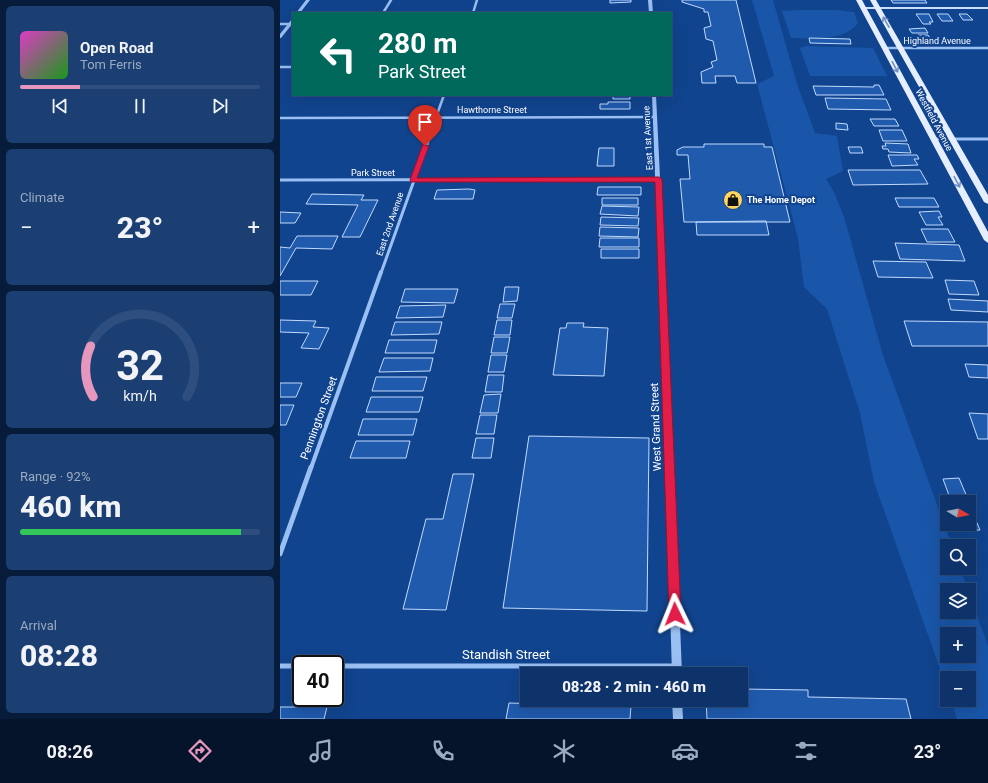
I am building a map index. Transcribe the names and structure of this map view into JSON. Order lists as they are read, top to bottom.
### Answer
{
  "streets": {
    "main road": ["Westfield Avenue"],
    "street": [
      "Highland Avenue",
      "Hawthorne Street",
      "East 1st Avenue",
      "Park Street",
      "East 2nd Avenue",
      "Pennington Street",
      "West Grand Street",
      "Standish Street"
    ]
  },
  "crossings": [
    ["Highland Avenue", "Westfield Avenue"],
    ["Hawthorne Street", "East 1st Avenue"],
    ["Hawthorne Street", "East 2nd Avenue"],
    ["East 1st Avenue", "Park Street"],
    ["East 1st Avenue", "West Grand Street"],
    ["Park Street", "East 2nd Avenue"],
    ["Park Street", "West Grand Street"],
    ["East 2nd Avenue", "Pennington Street"],
    ["West Grand Street", "Standish Street"]
  ],
  "places": {
    "shop": ["The Home Depot"]
  },
  "north": "right",
  "page": {
    "turn": ["280 m", "Park Street"],
    "song": ["Open Road", "Tom Ferris"],
    "tile": [
      "Climate",
      ["Range · 92%", "460 km"],
      ["Arrival", "08:28"]
    ],
    "heat": ["−", "23°", "+"],
    "map_buttons": ["+", "−"],
    "limit": "40",
    "trip": "08:28 · 2 min · 460 m",
    "tabs": ["08:26", "23°"],
    "gauge": ["32", "km/h"]
  }
}
